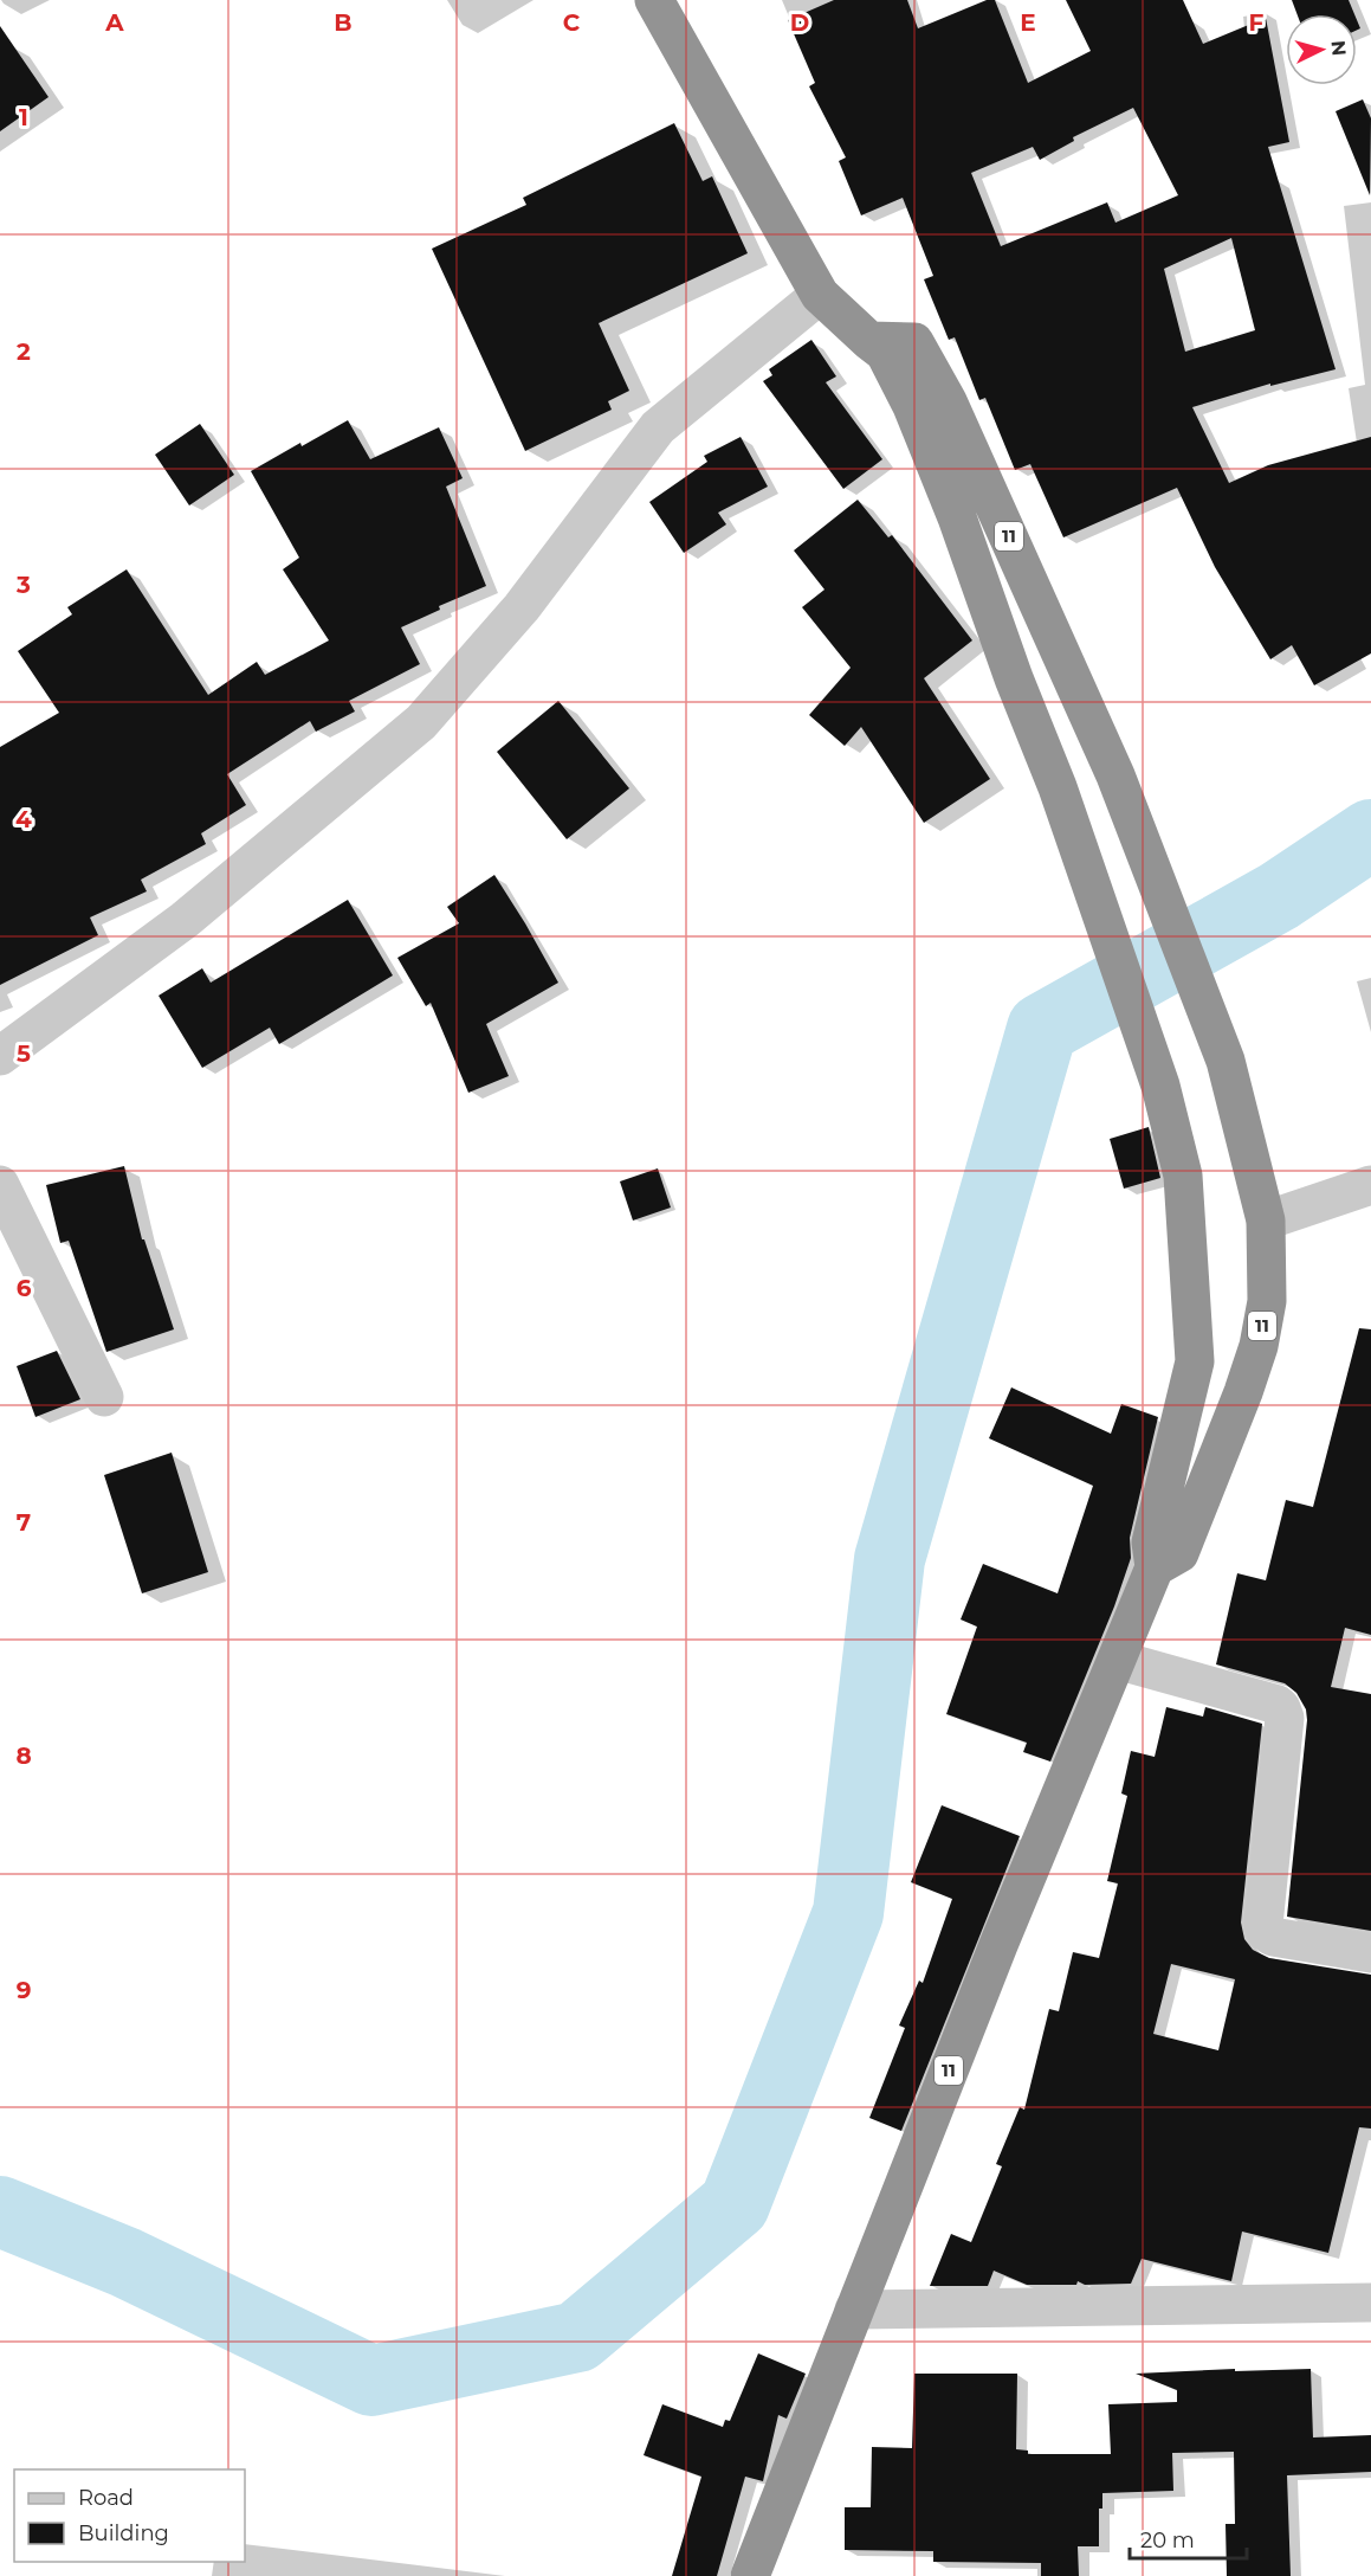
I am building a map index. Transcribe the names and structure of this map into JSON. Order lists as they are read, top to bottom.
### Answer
{
  "streets": {
    "highway": ["11"]
  },
  "legend": ["Road", "Building"],
  "scale_bar": "20 m",
  "north": "right",
  "grid": {
    "columns": [
      "A",
      "B",
      "C",
      "D",
      "E",
      "F"
    ],
    "rows": [
      "1",
      "2",
      "3",
      "4",
      "5",
      "6",
      "7",
      "8",
      "9"
    ]
  }
}
